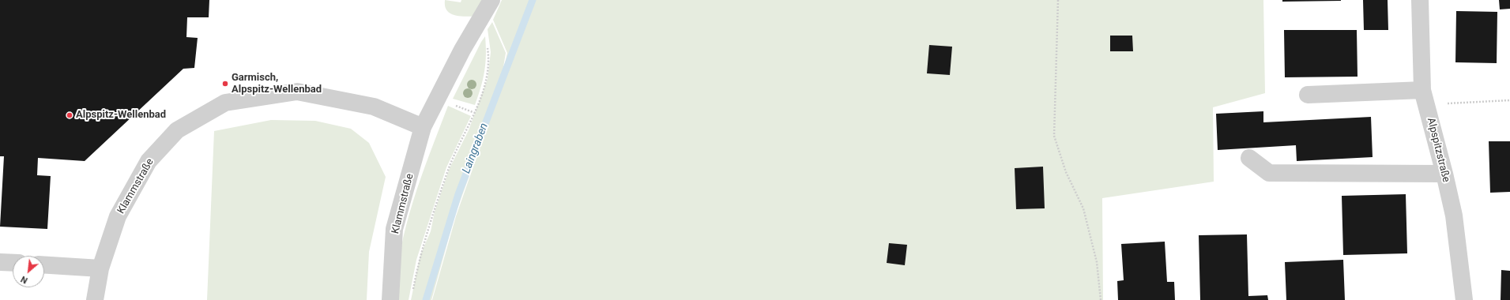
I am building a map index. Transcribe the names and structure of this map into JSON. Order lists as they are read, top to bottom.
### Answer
{
  "streets": {
    "street": ["Alpspitzstraße", "Klammstraße"]
  },
  "water": ["Laingraben"],
  "places": ["Garmisch, Alpspitz-Wellenbad", "Alpspitz-Wellenbad"],
  "north": "bottom left"
}
